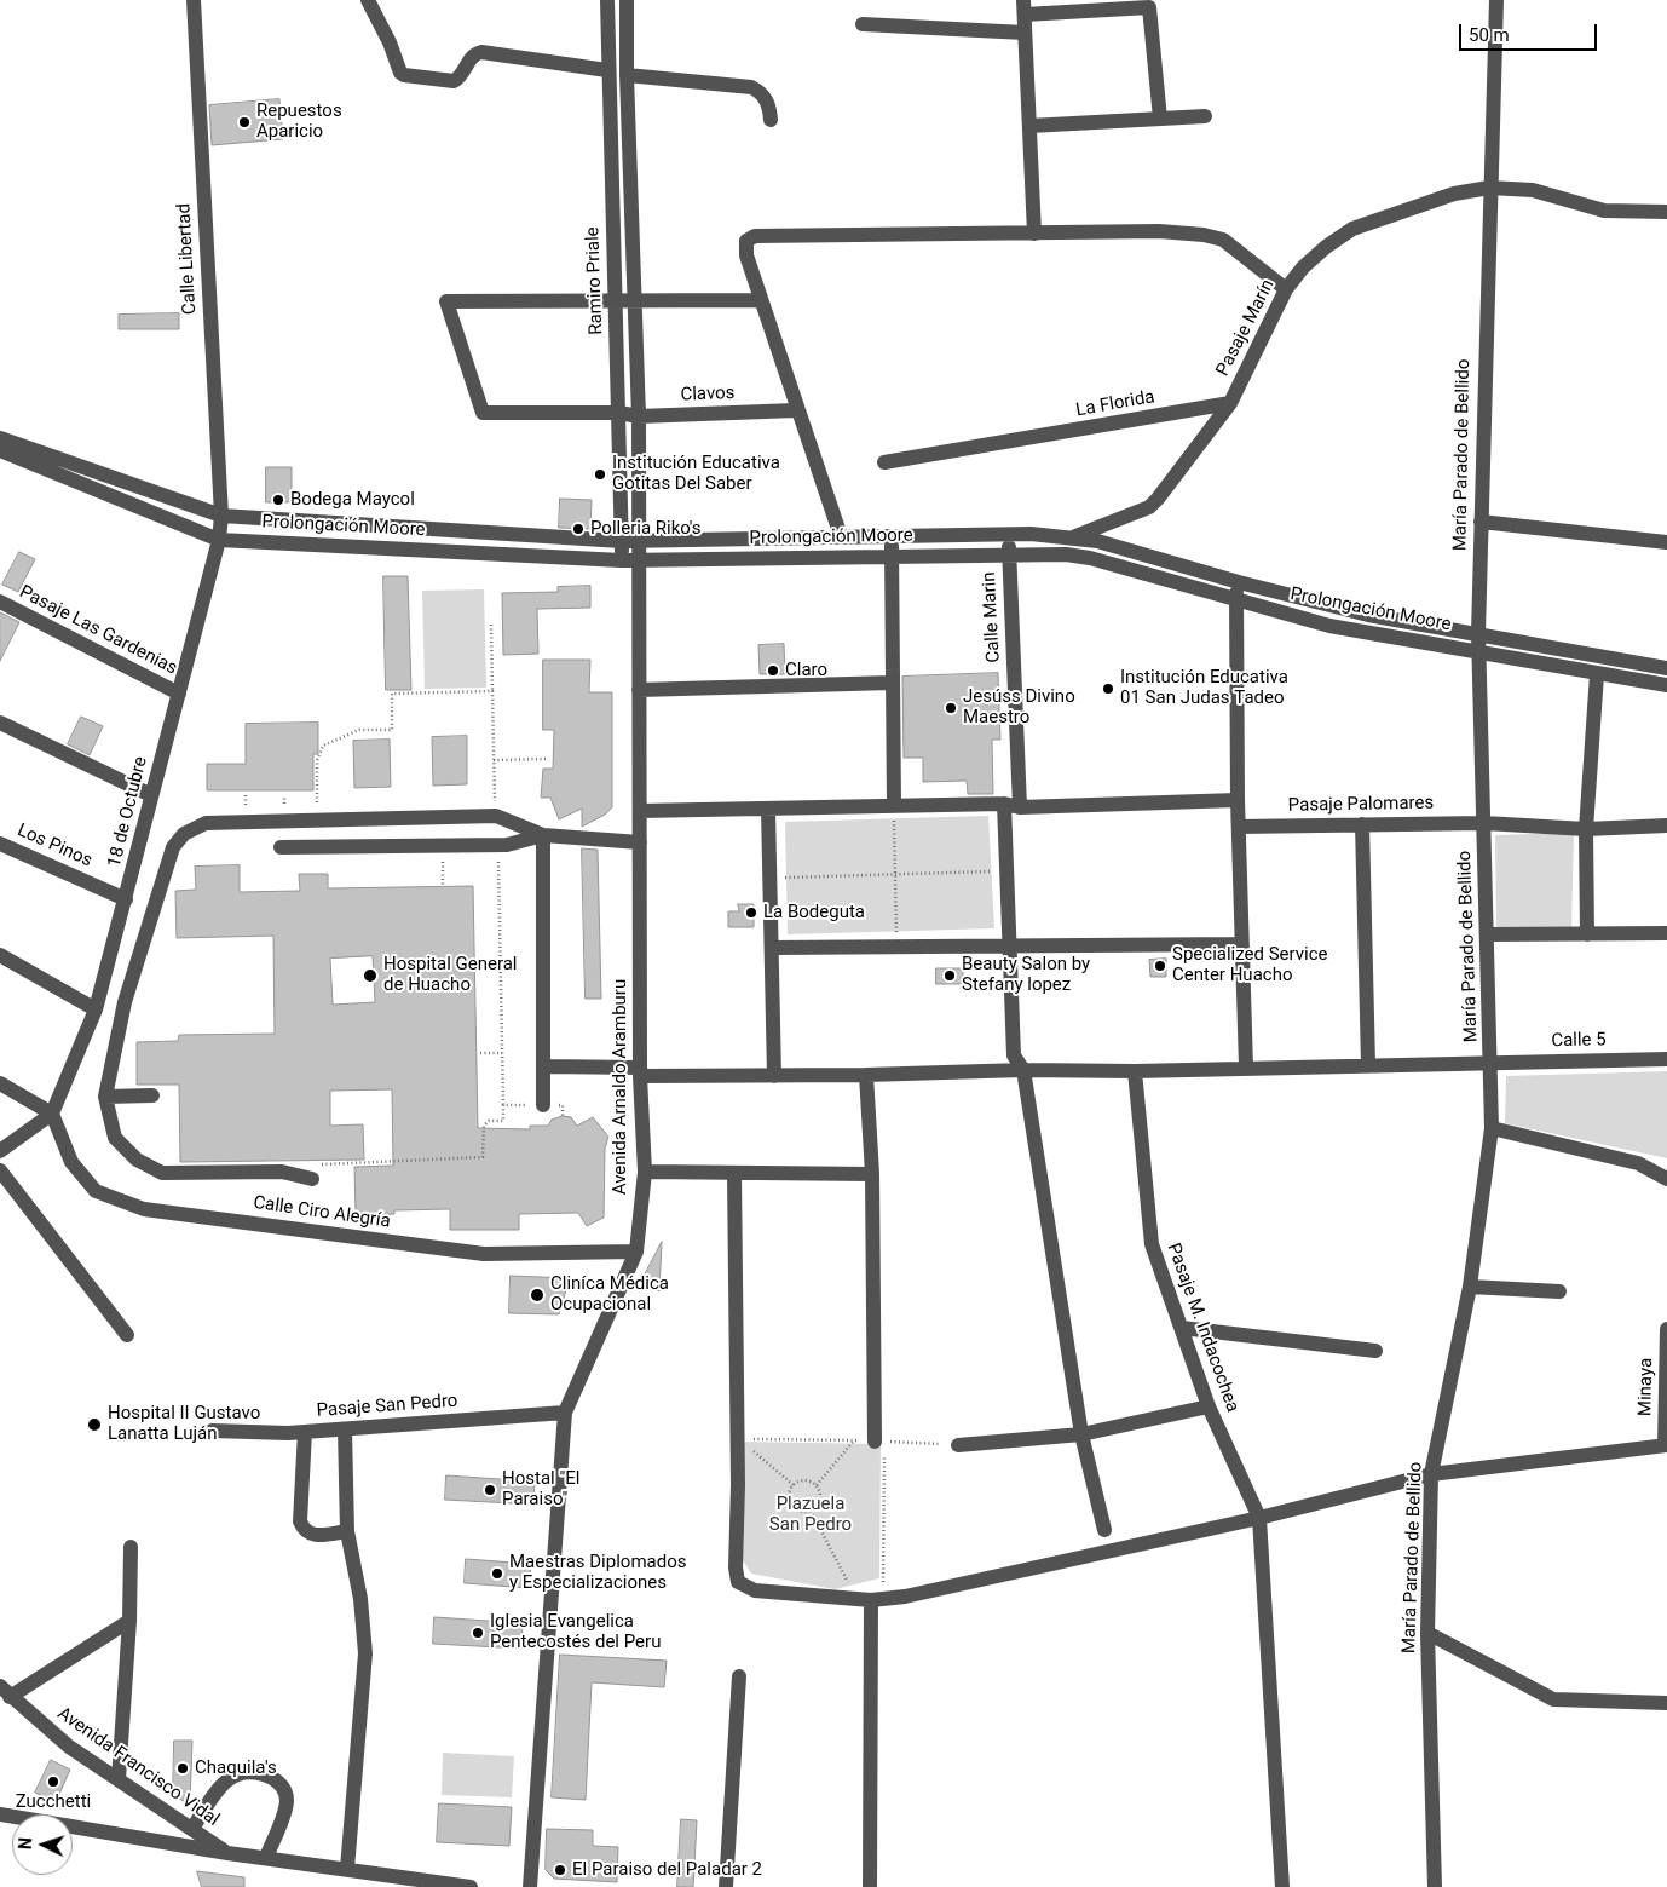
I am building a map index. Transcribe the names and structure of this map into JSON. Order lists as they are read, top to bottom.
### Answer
{
  "streets": {
    "street": [
      "Calle Libertad",
      "Ramiro Priale",
      "Pasaje Marín",
      "Clavos",
      "La Florida",
      "María Parado de Bellido",
      "Prolongación Moore",
      "Calle Marin",
      "Pasaje Las Gardenias",
      "Pasaje Palomares",
      "18 de Octubre",
      "Los Pinos",
      "Calle 5",
      "Avenida Arnaldo Aramburu",
      "Calle Ciro Alegría",
      "Pasaje M. Indacochea",
      "Minaya",
      "Pasaje San Pedro",
      "Avenida Francisco Vidal"
    ]
  },
  "crossings": [
    ["Calle Libertad", "Prolongación Moore"],
    ["Calle Libertad", "18 de Octubre"],
    ["Ramiro Priale", "Clavos"],
    ["Ramiro Priale", "Prolongación Moore"],
    ["Pasaje Marín", "La Florida"],
    ["Pasaje Marín", "María Parado de Bellido"],
    ["Pasaje Marín", "Prolongación Moore"],
    ["María Parado de Bellido", "Prolongación Moore"],
    ["María Parado de Bellido", "Pasaje Palomares"],
    ["María Parado de Bellido", "Calle 5"],
    ["Prolongación Moore", "Calle Marin"],
    ["Prolongación Moore", "18 de Octubre"],
    ["Prolongación Moore", "Avenida Arnaldo Aramburu"],
    ["Pasaje Las Gardenias", "18 de Octubre"],
    ["18 de Octubre", "Los Pinos"],
    ["18 de Octubre", "Calle Ciro Alegría"],
    ["Calle 5", "Avenida Arnaldo Aramburu"],
    ["Calle 5", "Pasaje M. Indacochea"],
    ["Avenida Arnaldo Aramburu", "Calle Ciro Alegría"],
    ["Avenida Arnaldo Aramburu", "Pasaje San Pedro"]
  ],
  "parks": ["Plazuela San Pedro"],
  "places": [
    "Repuestos Aparicio",
    "Institución Educativa Gotitas Del Saber",
    "Bodega Maycol",
    "Polleria Riko's",
    "Claro",
    "Institución Educativa 01 San Judas Tadeo",
    "Jesúss Divino Maestro",
    "La Bodeguta",
    "Specialized Service Center Huacho",
    "Hospital General de Huacho",
    "Beauty Salon by Stefany lopez",
    "Cliníca Médica Ocupacional",
    "Hospital II Gustavo Lanatta Luján",
    "Hostal \"El Paraiso\"",
    "Maestras Diplomados y Especializaciones",
    "Iglesia Evangelica Pentecostés del Peru",
    "Chaquila's",
    "Zucchetti",
    "El Paraiso del Paladar 2"
  ],
  "scale_bar": "50 m",
  "north": "left"
}
